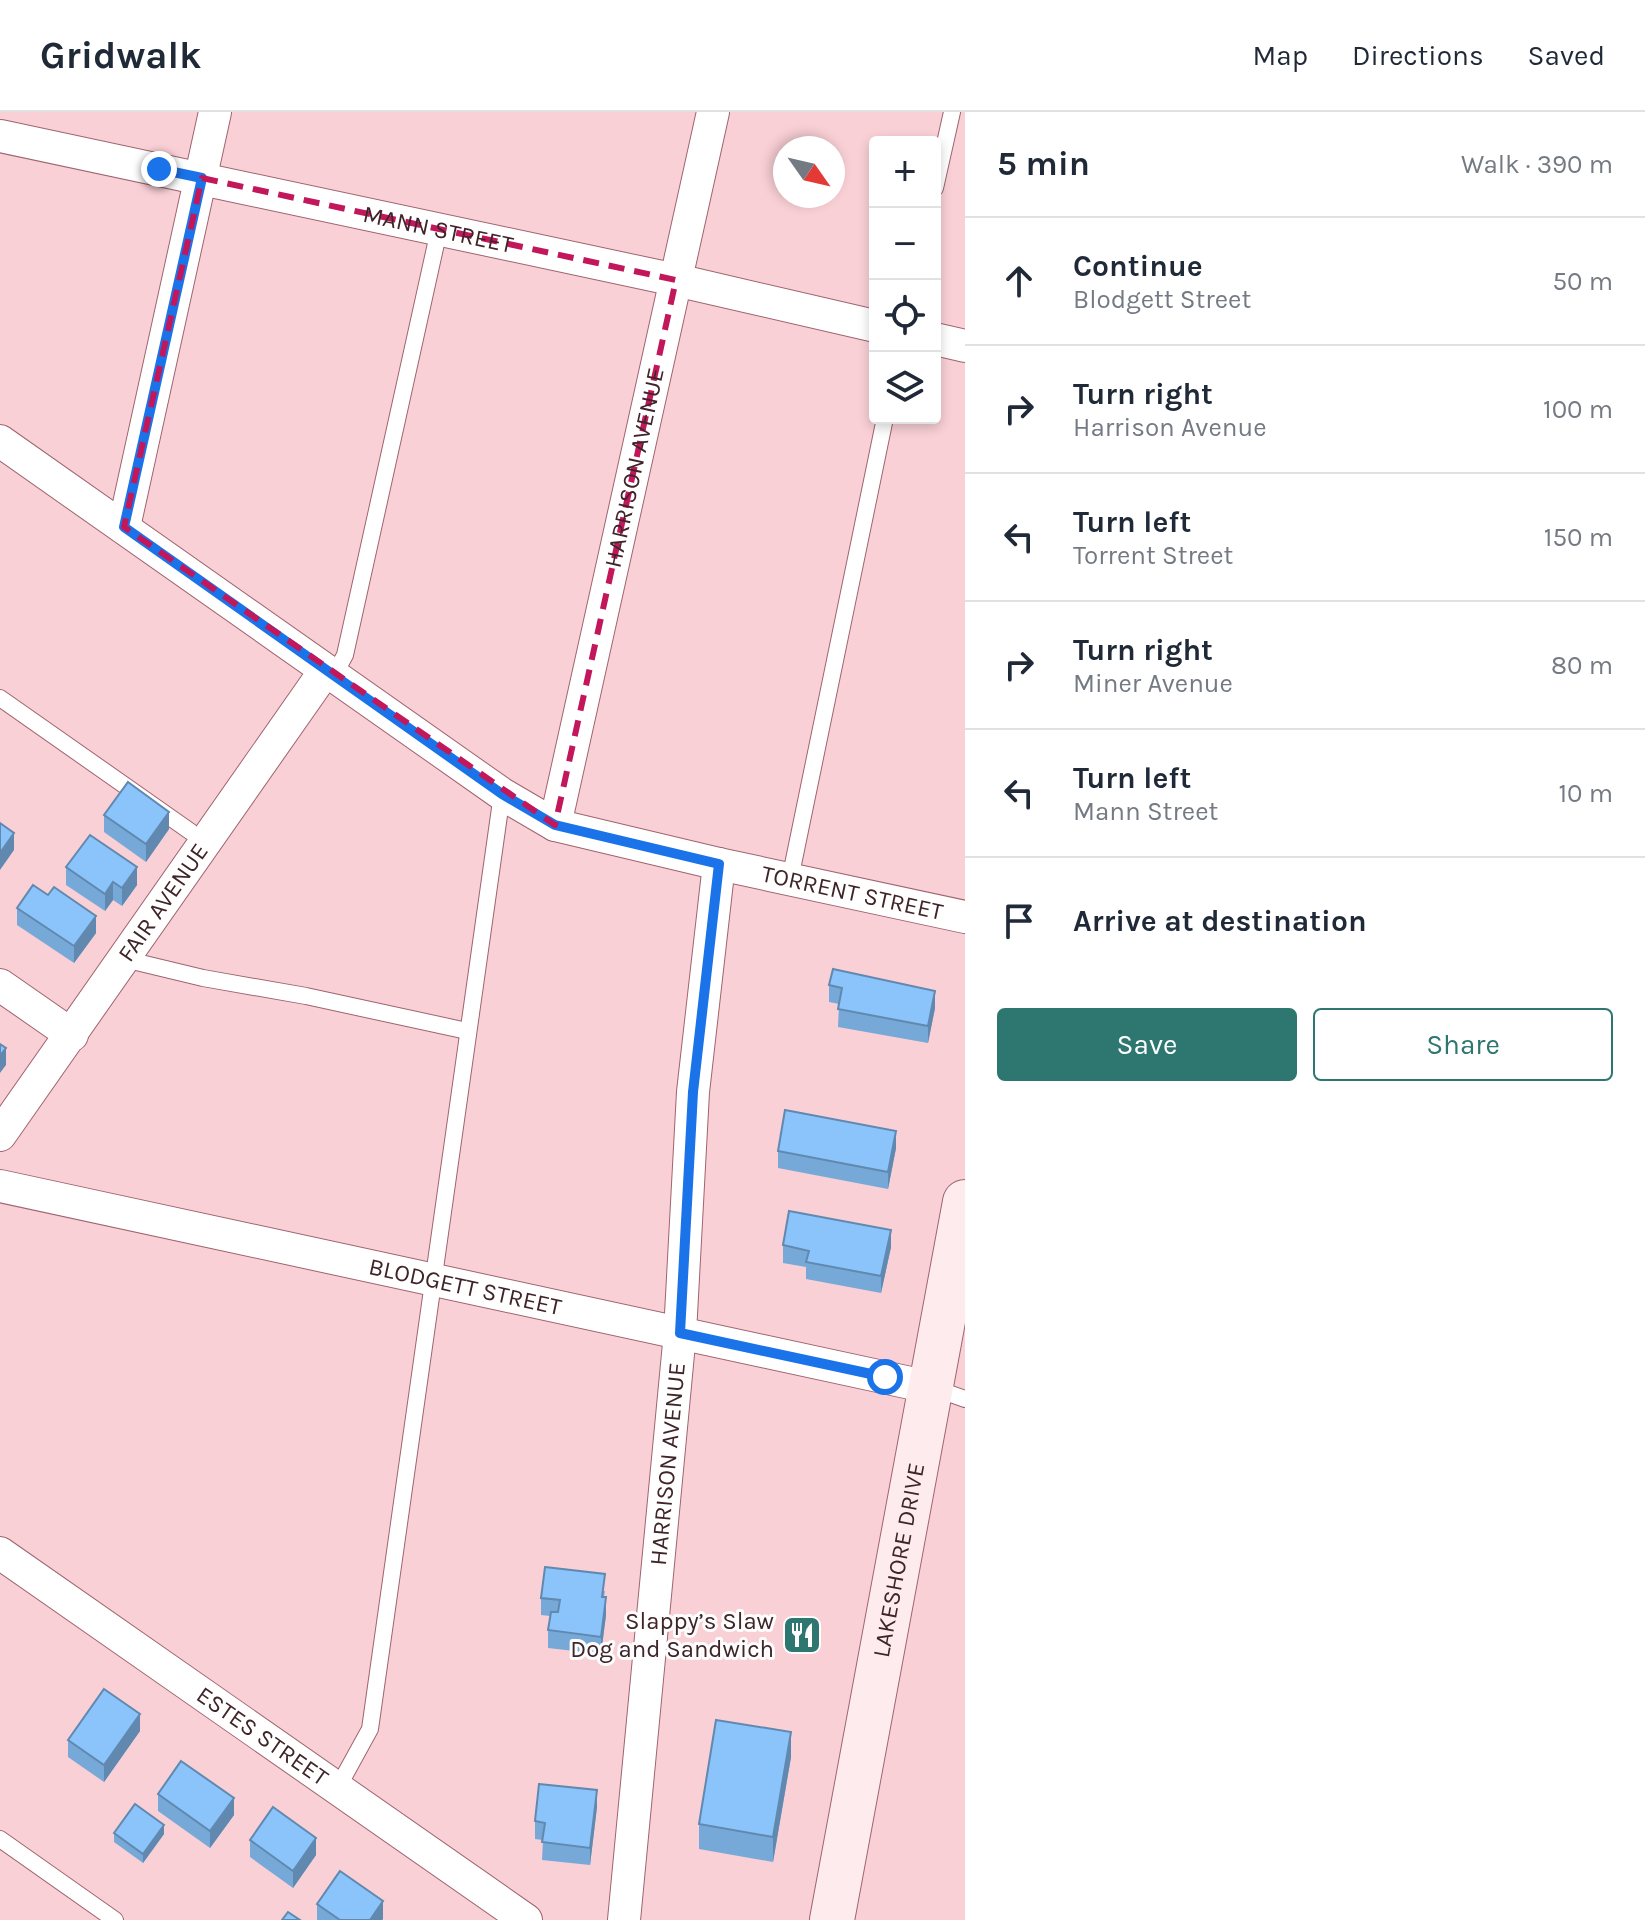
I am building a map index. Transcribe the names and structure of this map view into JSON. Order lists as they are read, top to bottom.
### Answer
{
  "streets": {
    "main road": ["LAKESHORE DRIVE"],
    "street": [
      "MANN STREET",
      "HARRISON AVENUE",
      "TORRENT STREET",
      "FAIR AVENUE",
      "BLODGETT STREET",
      "ESTES STREET"
    ]
  },
  "crossings": [
    ["MANN STREET", "HARRISON AVENUE"],
    ["HARRISON AVENUE", "TORRENT STREET"],
    ["HARRISON AVENUE", "BLODGETT STREET"],
    ["TORRENT STREET", "FAIR AVENUE"],
    ["BLODGETT STREET", "LAKESHORE DRIVE"]
  ],
  "places": {
    "restaurant": ["Slappy’s Slaw Dog and Sandwich"]
  },
  "north": "bottom right",
  "page": {
    "header": "Gridwalk",
    "nav": ["Map", "Directions", "Saved"],
    "heading": ["5 min", "Walk · 390 m"],
    "map_buttons": ["+", "−"],
    "list": [
      ["Continue", "Blodgett Street", "50 m"],
      ["Turn right", "Harrison Avenue", "100 m"],
      ["Turn left", "Torrent Street", "150 m"],
      ["Turn right", "Miner Avenue", "80 m"],
      ["Turn left", "Mann Street", "10 m"],
      "Arrive at destination"
    ],
    "buttons": ["Save", "Share"]
  }
}
